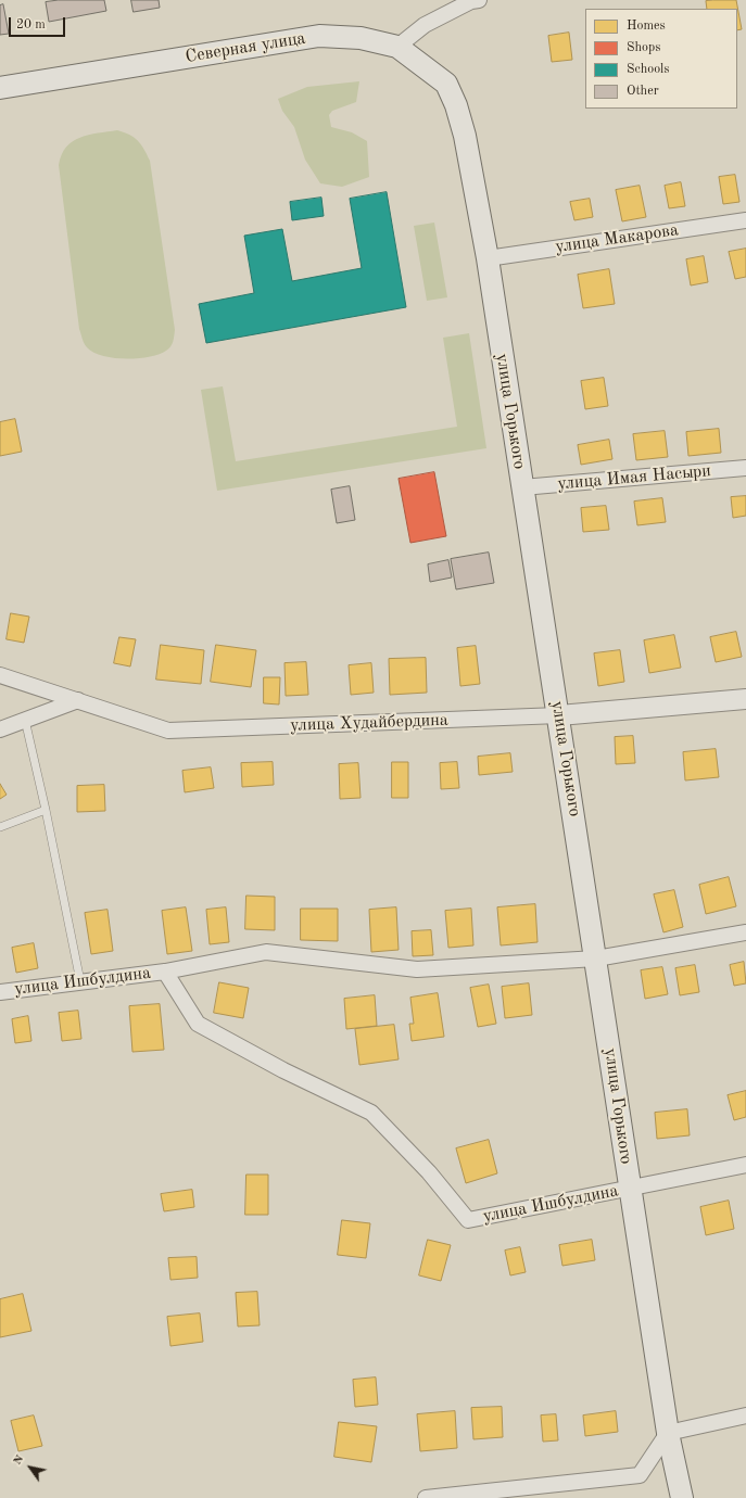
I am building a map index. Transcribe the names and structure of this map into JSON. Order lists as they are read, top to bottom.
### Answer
{
  "streets": {
    "main road": ["Северная улица", "улица Горького"],
    "street": [
      "улица Макарова",
      "улица Имая Насыри",
      "улица Худайбердина",
      "улица Ишбулдина"
    ]
  },
  "crossings": [
    ["Северная улица", "улица Горького"],
    ["улица Макарова", "улица Горького"],
    ["улица Горького", "улица Имая Насыри"],
    ["улица Горького", "улица Худайбердина"],
    ["улица Горького", "улица Ишбулдина"]
  ],
  "legend": [
    "Homes",
    "Shops",
    "Schools",
    "Other"
  ],
  "scale_bar": "20 m",
  "north": "top left"
}
